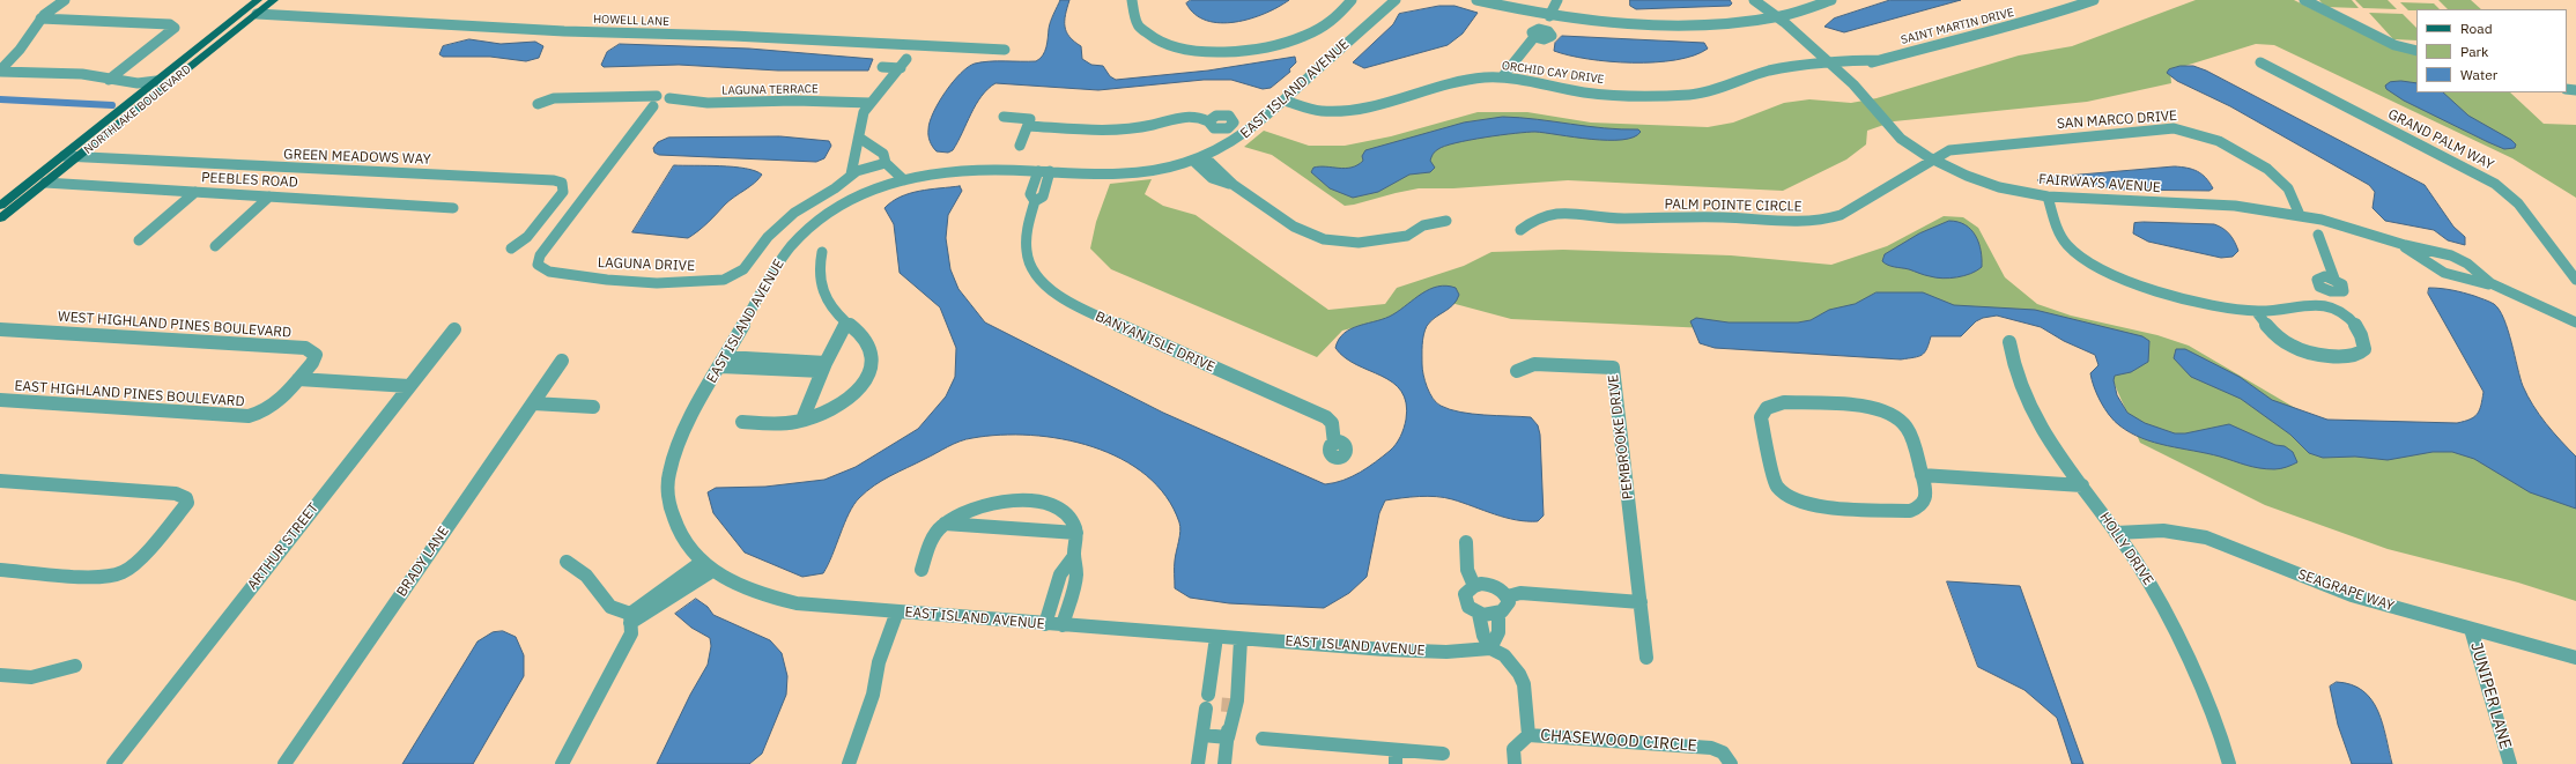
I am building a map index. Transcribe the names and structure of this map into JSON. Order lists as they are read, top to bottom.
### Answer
{
  "streets": {
    "main road": ["NORTHLAKE BOULEVARD"],
    "street": [
      "HOWELL LANE",
      "SAINT MARTIN DRIVE",
      "ORCHID CAY DRIVE",
      "EAST ISLAND AVENUE",
      "LAGUNA TERRACE",
      "SAN MARCO DRIVE",
      "GRAND PALM WAY",
      "GREEN MEADOWS WAY",
      "PEEBLES ROAD",
      "FAIRWAYS AVENUE",
      "PALM POINTE CIRCLE",
      "LAGUNA DRIVE",
      "WEST HIGHLAND PINES BOULEVARD",
      "BANYAN ISLE DRIVE",
      "EAST HIGHLAND PINES BOULEVARD",
      "PEMBROOKE DRIVE",
      "ARTHUR STREET",
      "HOLLY DRIVE",
      "BRADY LANE",
      "SEAGRAPE WAY",
      "JUNIPER LANE",
      "CHASEWOOD CIRCLE"
    ]
  },
  "crossings": [
    ["HOWELL LANE", "NORTHLAKE BOULEVARD"],
    ["SAINT MARTIN DRIVE", "ORCHID CAY DRIVE"],
    ["SAINT MARTIN DRIVE", "FAIRWAYS AVENUE"],
    ["ORCHID CAY DRIVE", "EAST ISLAND AVENUE"],
    ["ORCHID CAY DRIVE", "FAIRWAYS AVENUE"],
    ["EAST ISLAND AVENUE", "BANYAN ISLE DRIVE"],
    ["EAST ISLAND AVENUE", "CHASEWOOD CIRCLE"],
    ["LAGUNA TERRACE", "LAGUNA DRIVE"],
    ["NORTHLAKE BOULEVARD", "GREEN MEADOWS WAY"],
    ["NORTHLAKE BOULEVARD", "PEEBLES ROAD"],
    ["SAN MARCO DRIVE", "FAIRWAYS AVENUE"],
    ["SAN MARCO DRIVE", "PALM POINTE CIRCLE"],
    ["FAIRWAYS AVENUE", "PALM POINTE CIRCLE"],
    ["WEST HIGHLAND PINES BOULEVARD", "EAST HIGHLAND PINES BOULEVARD"],
    ["HOLLY DRIVE", "SEAGRAPE WAY"],
    ["SEAGRAPE WAY", "JUNIPER LANE"]
  ],
  "legend": ["Road", "Park", "Water"]
}
